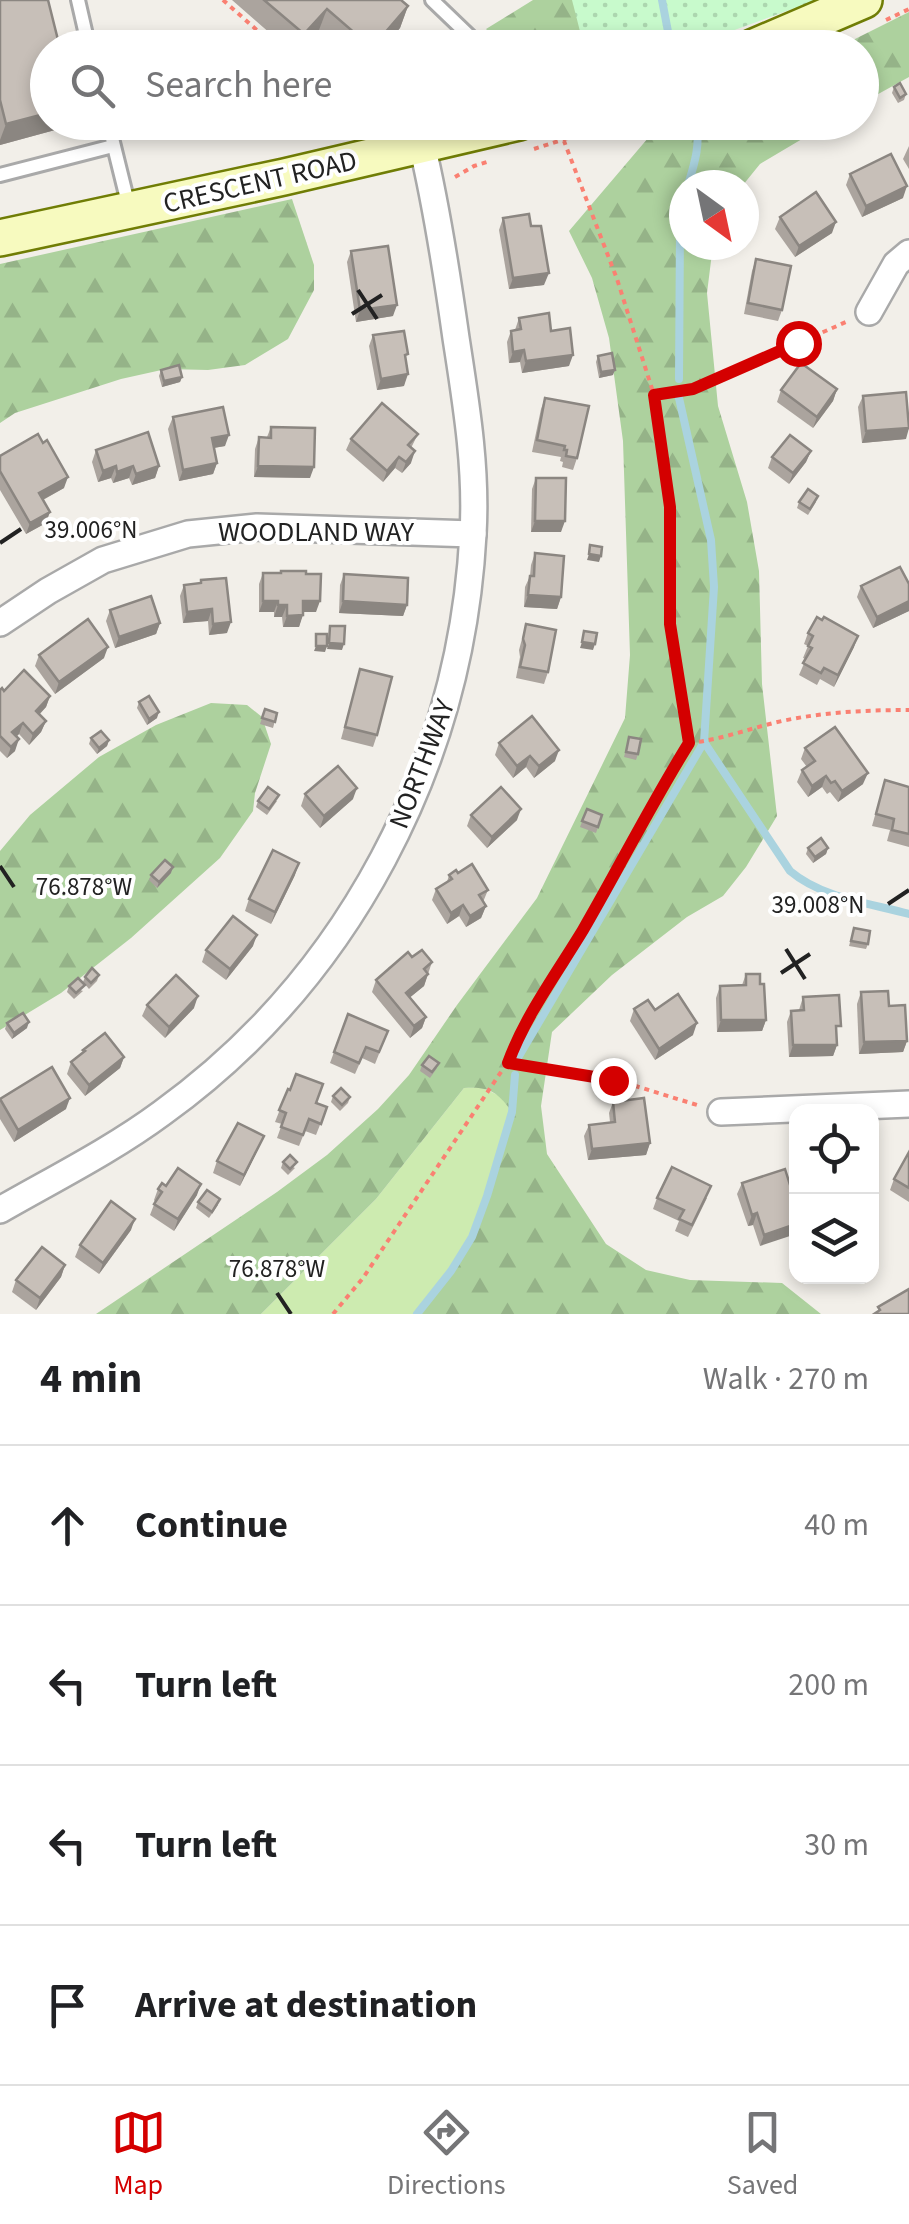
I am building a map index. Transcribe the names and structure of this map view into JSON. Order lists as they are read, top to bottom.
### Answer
{
  "streets": {
    "street": ["CRESCENT ROAD", "WOODLAND WAY", "NORTHWAY"]
  },
  "crossings": [
    ["CRESCENT ROAD", "NORTHWAY"],
    ["WOODLAND WAY", "NORTHWAY"]
  ],
  "north": "bottom right",
  "page": {
    "search": "Search here",
    "heading": ["4 min", "Walk · 270 m"],
    "list": [
      ["Continue", "40 m"],
      ["Turn left", "200 m"],
      ["Turn left", "30 m"],
      "Arrive at destination"
    ],
    "nav": ["Map", "Directions", "Saved"]
  },
  "coordinates": ["39.006°N", "76.878°W", "39.008°N"]
}
